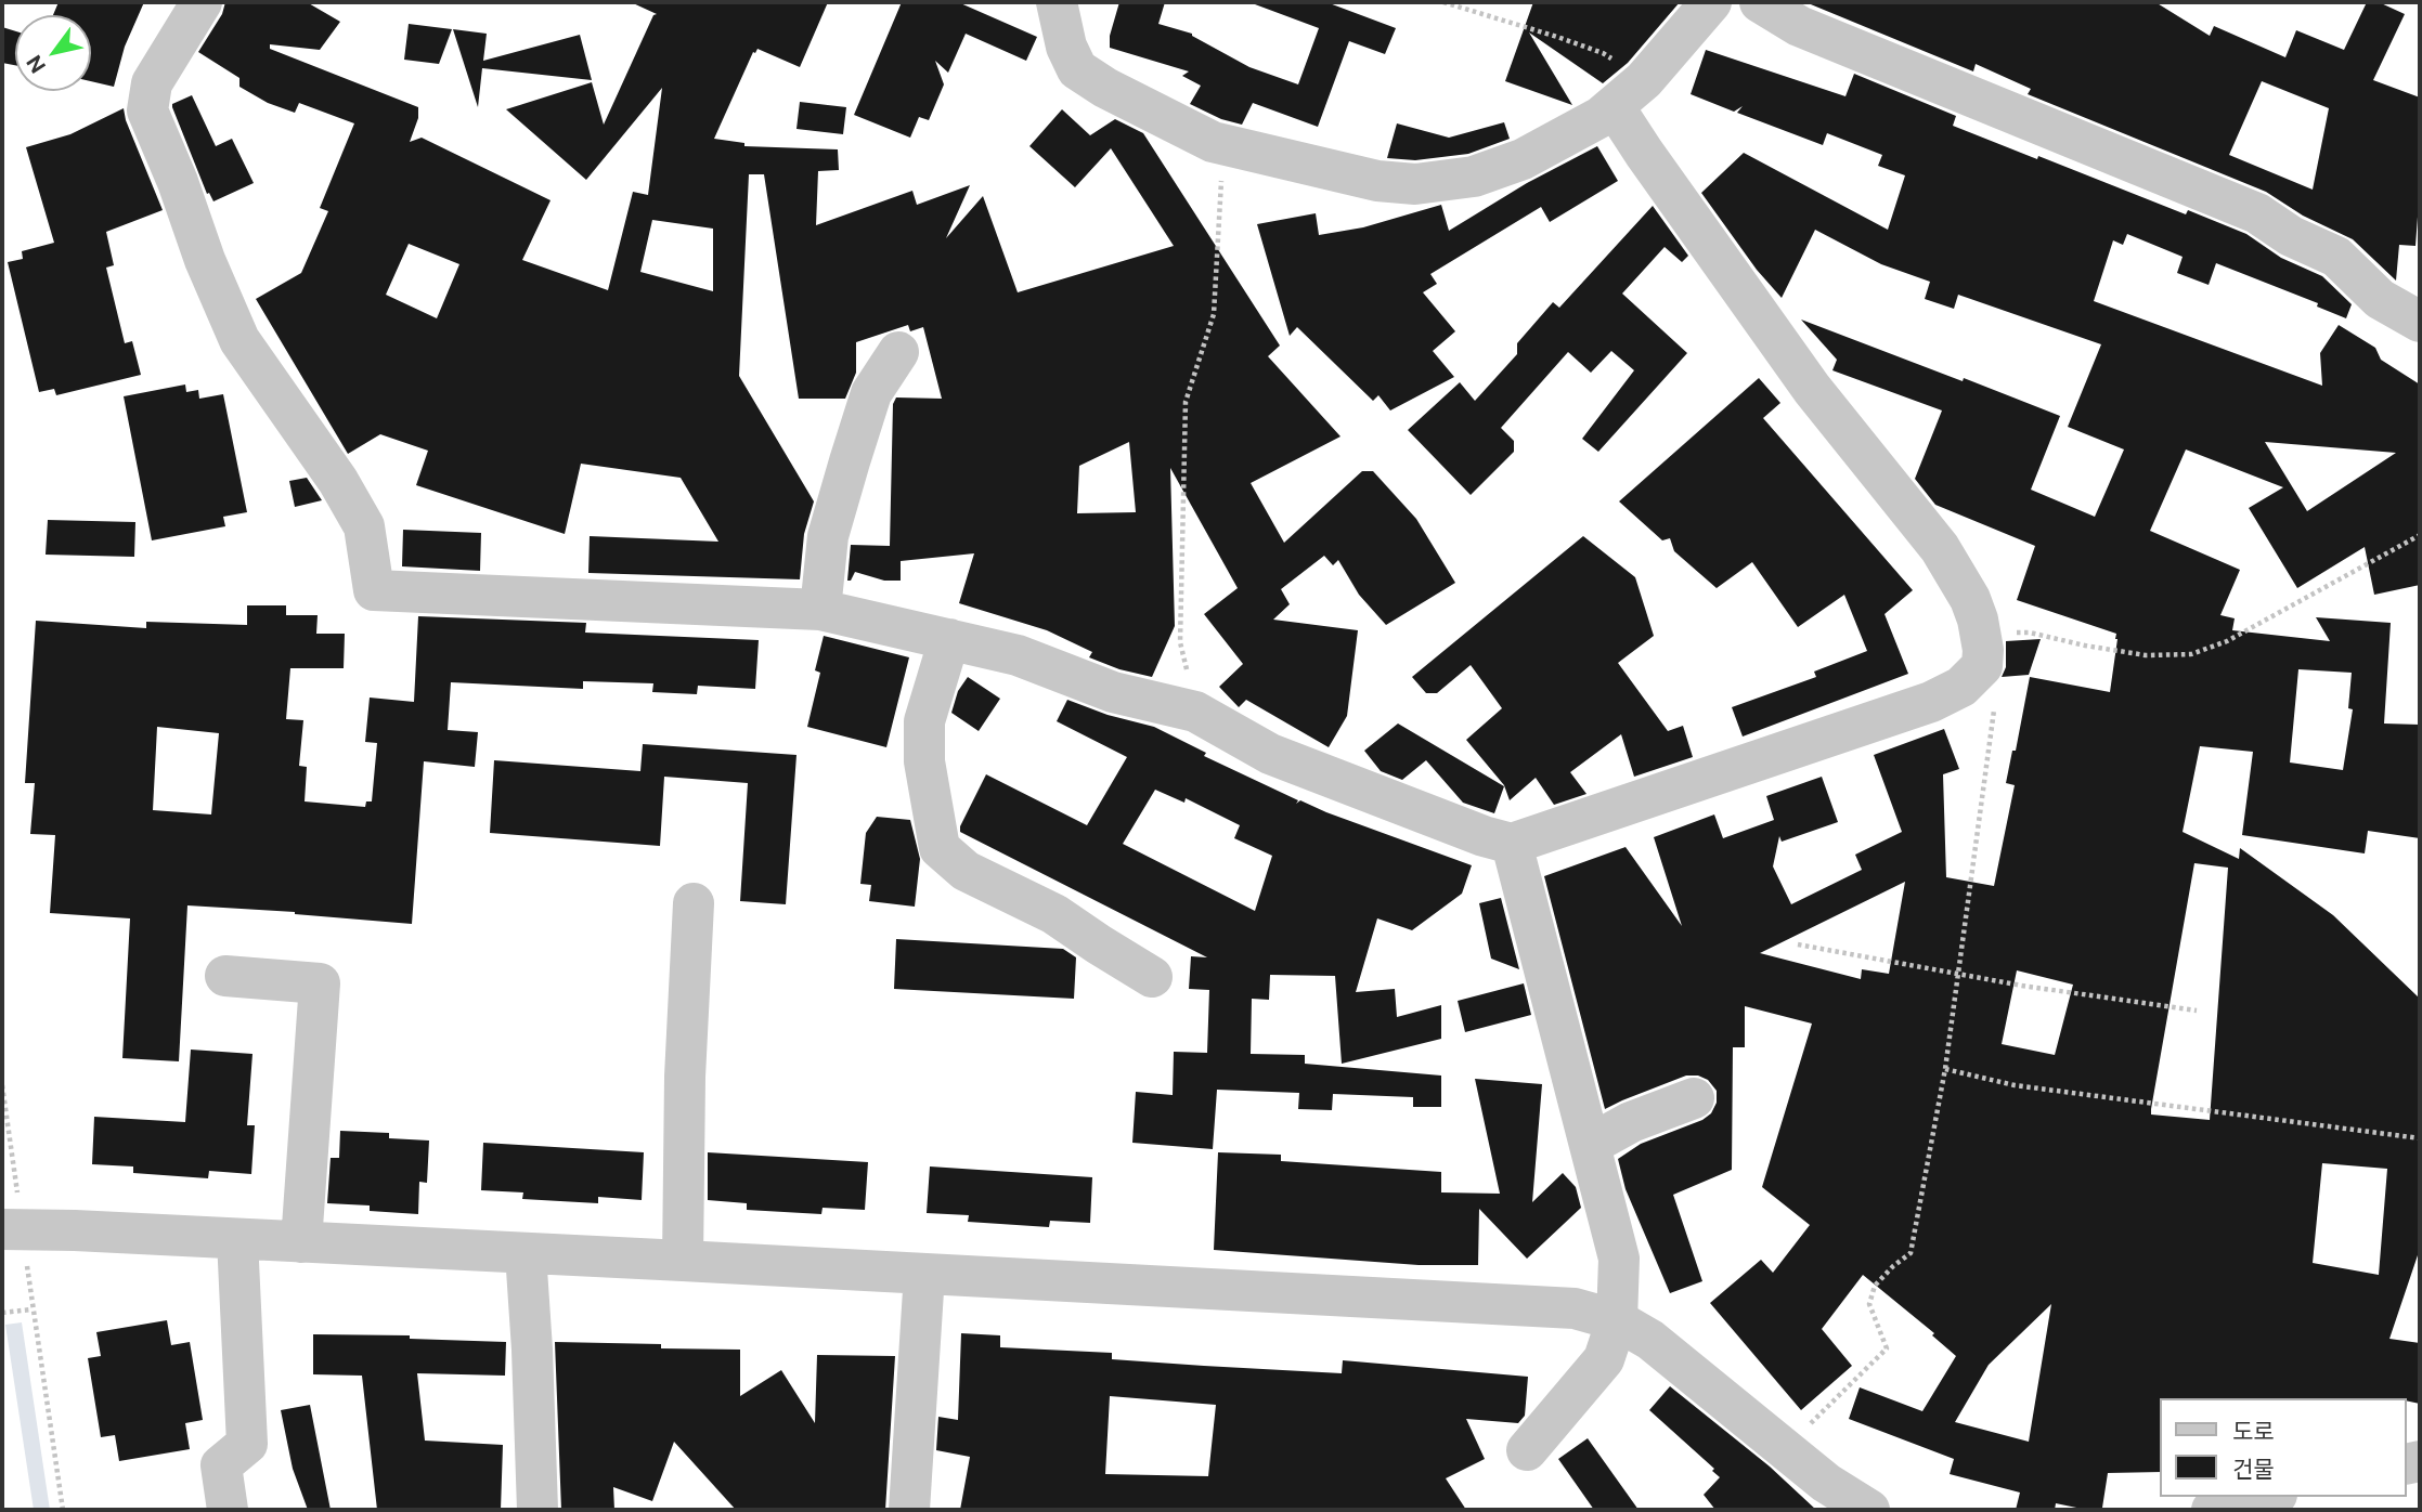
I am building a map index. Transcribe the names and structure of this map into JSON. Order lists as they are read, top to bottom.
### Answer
{
  "legend": ["도로", "건물"],
  "north": "bottom left"
}
